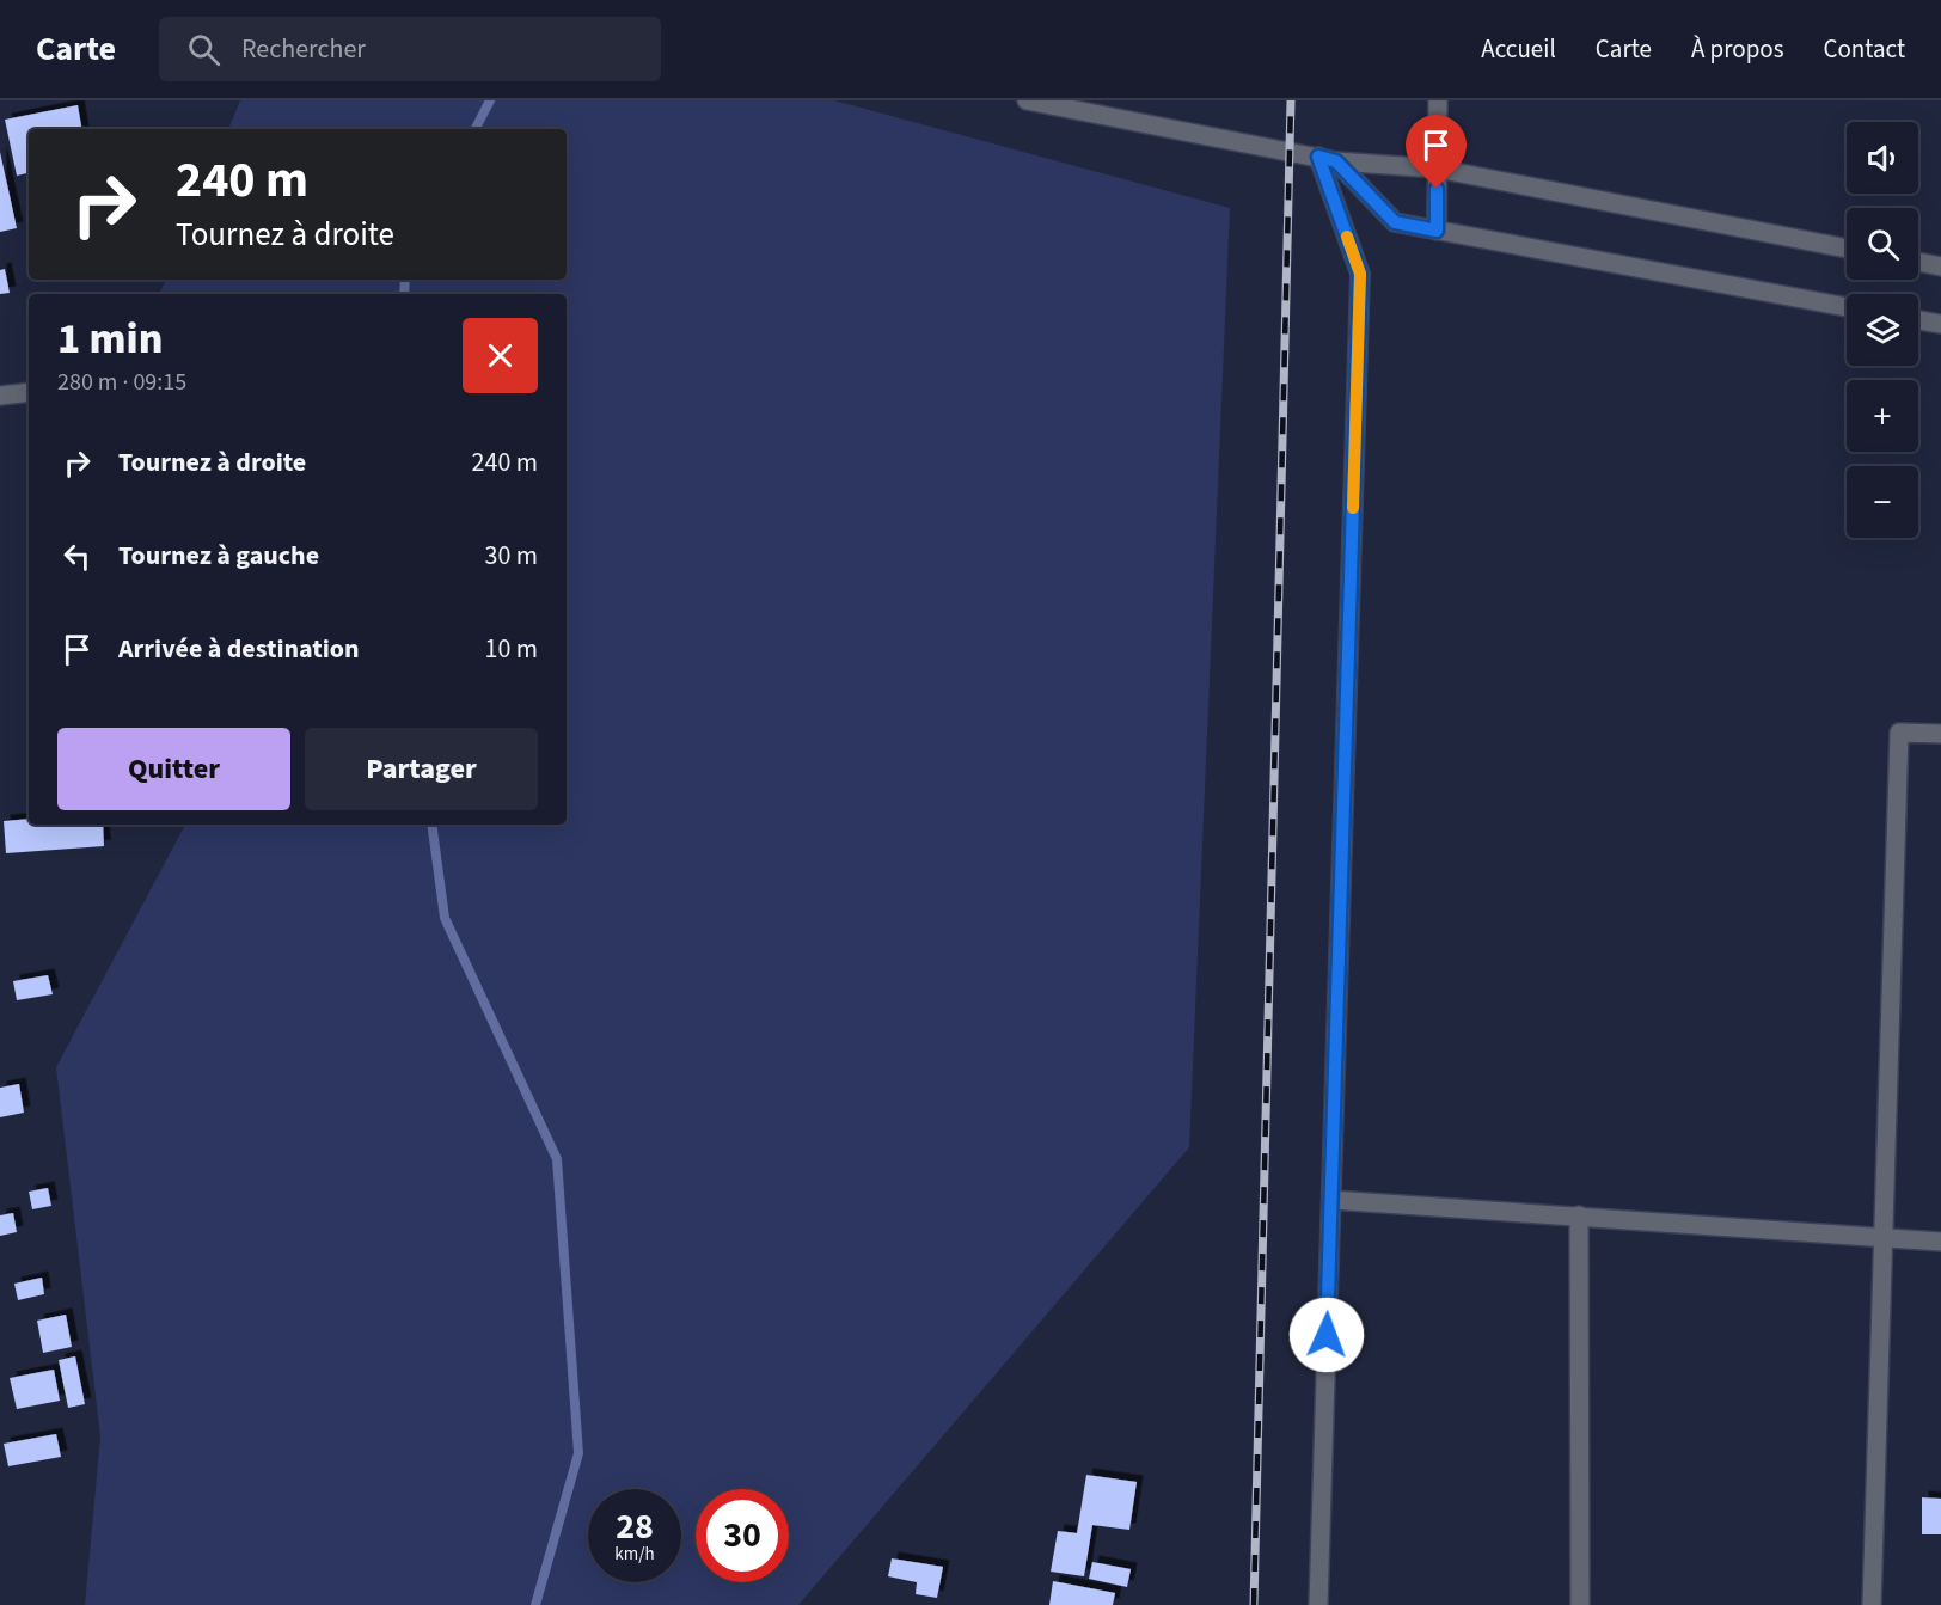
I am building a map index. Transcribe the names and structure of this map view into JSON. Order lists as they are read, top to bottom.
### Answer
{
  "page": {
    "header": "Carte",
    "search": "Rechercher",
    "nav": [
      "Accueil",
      "Carte",
      "À propos",
      "Contact"
    ],
    "map_buttons": ["+", "−"],
    "turn": ["240 m", "Tournez à droite"],
    "heading": ["1 min", "280 m · 09:15"],
    "list": [
      {
        "name": "Tournez à droite",
        "value": "240 m"
      },
      {
        "name": "Tournez à gauche",
        "value": "30 m"
      },
      {
        "name": "Arrivée à destination",
        "value": "10 m"
      }
    ],
    "buttons": ["Quitter", "Partager"],
    "speed": "28 km/h",
    "limit": "30"
  }
}
